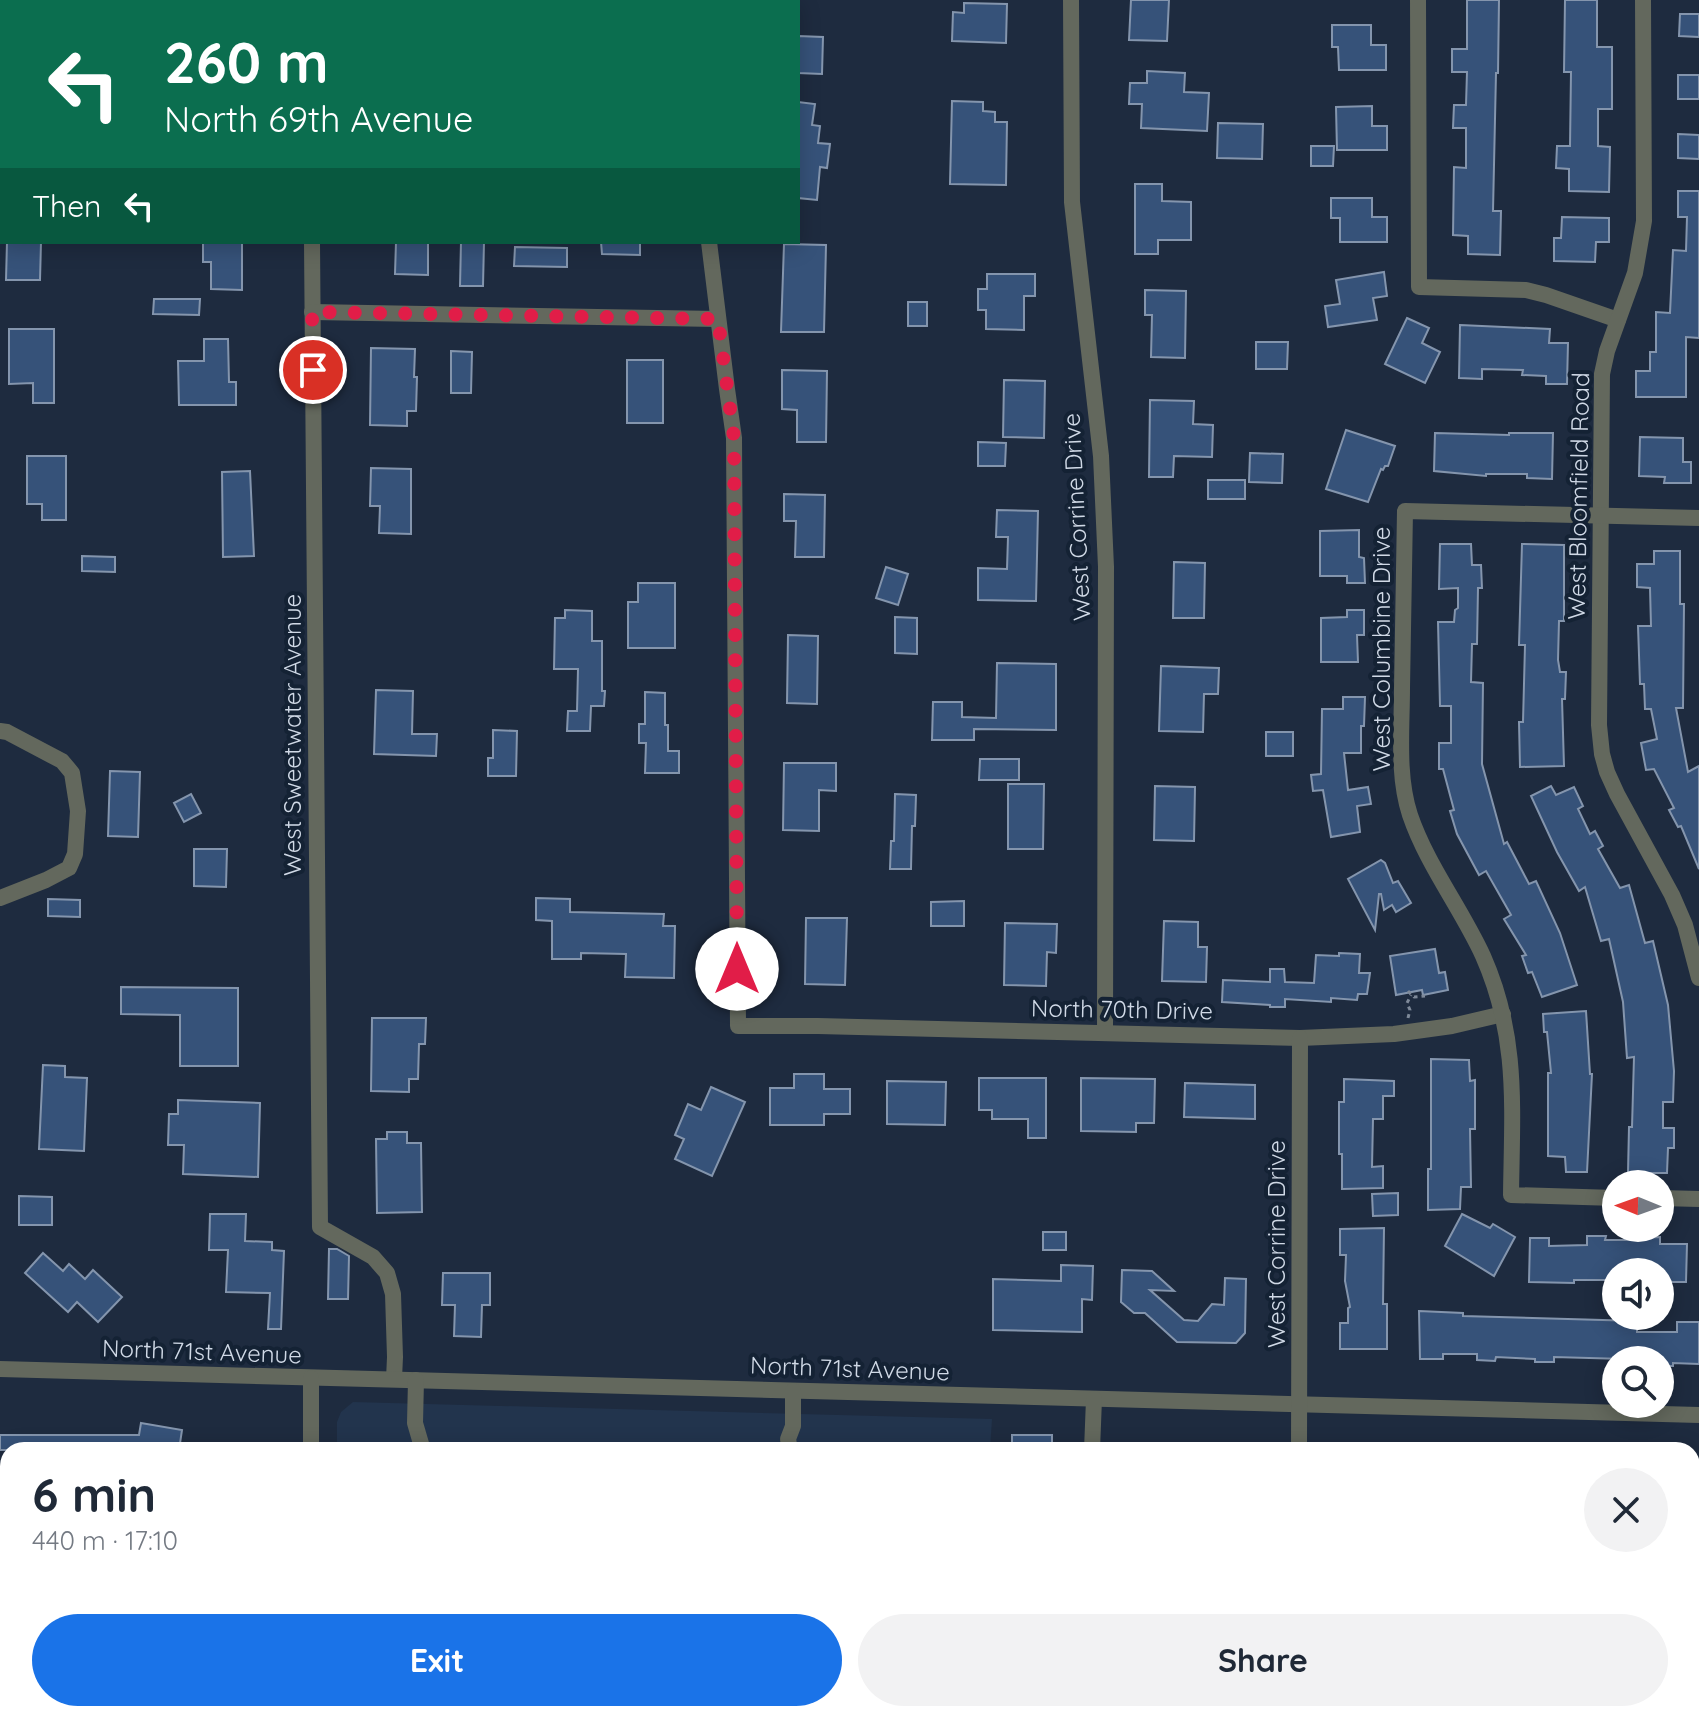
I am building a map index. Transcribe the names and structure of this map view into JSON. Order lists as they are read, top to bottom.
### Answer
{
  "streets": {
    "street": [
      "West Bloomfield Road",
      "West Corrine Drive",
      "West Columbine Drive",
      "West Sweetwater Avenue",
      "North 70th Drive",
      "North 71st Avenue"
    ]
  },
  "crossings": [
    ["West Bloomfield Road", "West Columbine Drive"],
    ["West Corrine Drive", "North 70th Drive"],
    ["West Corrine Drive", "North 71st Avenue"],
    ["West Columbine Drive", "North 70th Drive"],
    ["West Sweetwater Avenue", "North 71st Avenue"]
  ],
  "north": "left",
  "page": {
    "turn": ["260 m", "North 69th Avenue"],
    "then": "Then",
    "heading": ["6 min", "440 m · 17:10"],
    "buttons": ["Exit", "Share"]
  }
}
